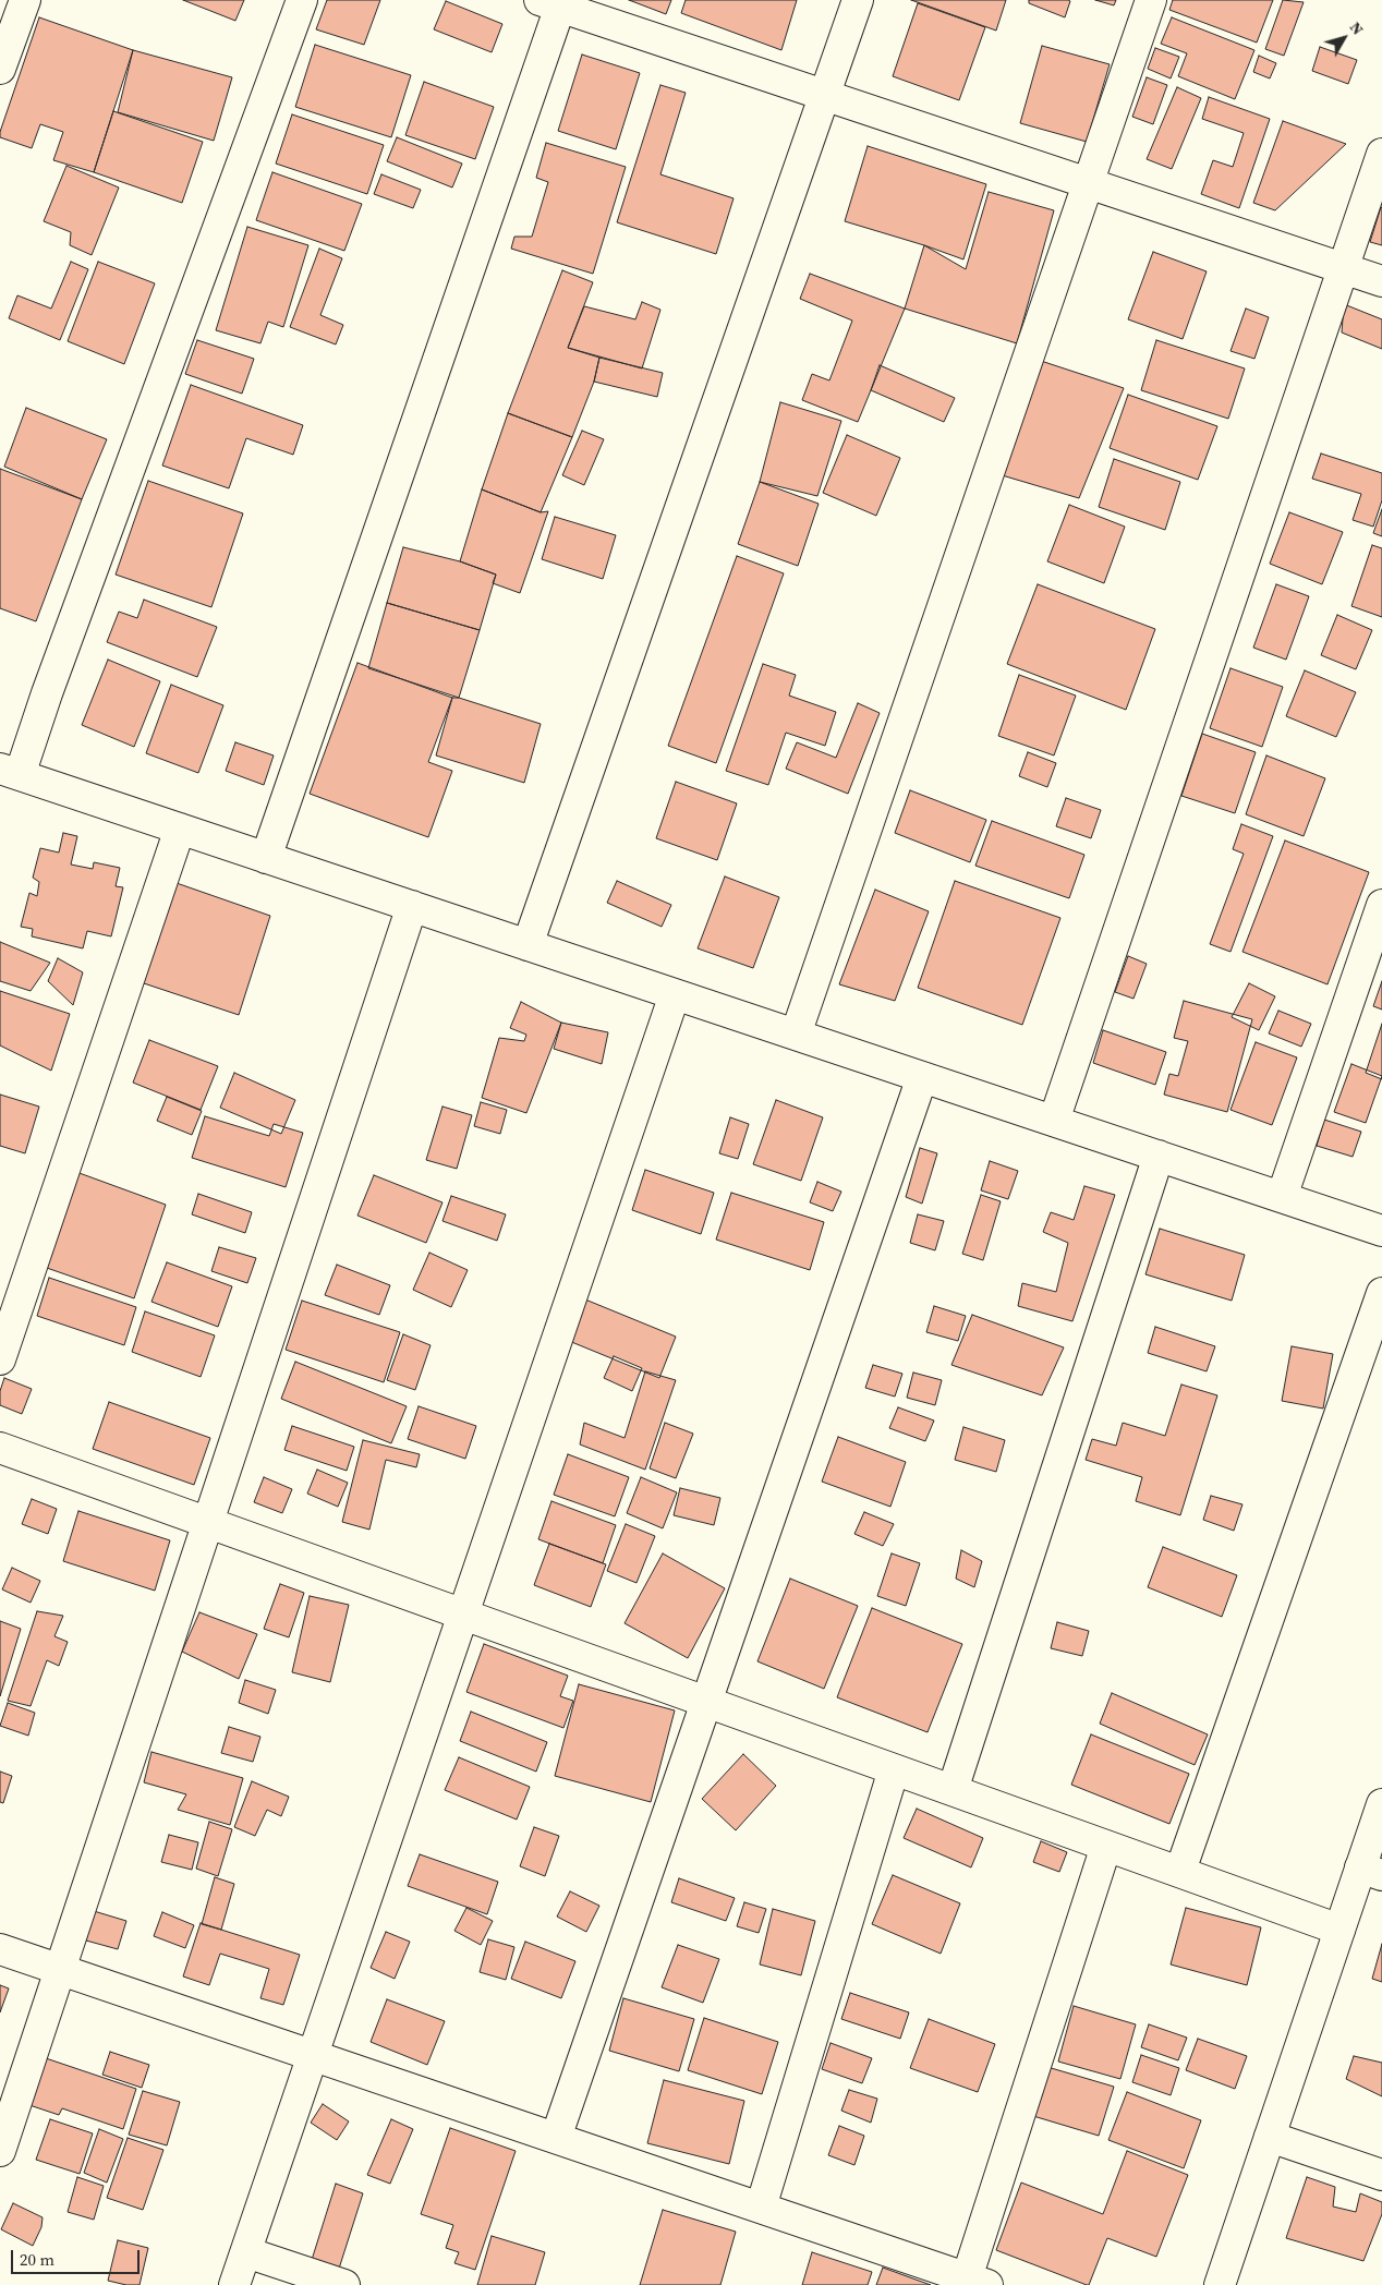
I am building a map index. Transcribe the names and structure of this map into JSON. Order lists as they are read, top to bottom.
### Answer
{
  "scale_bar": "20 m",
  "north": "top right"
}
